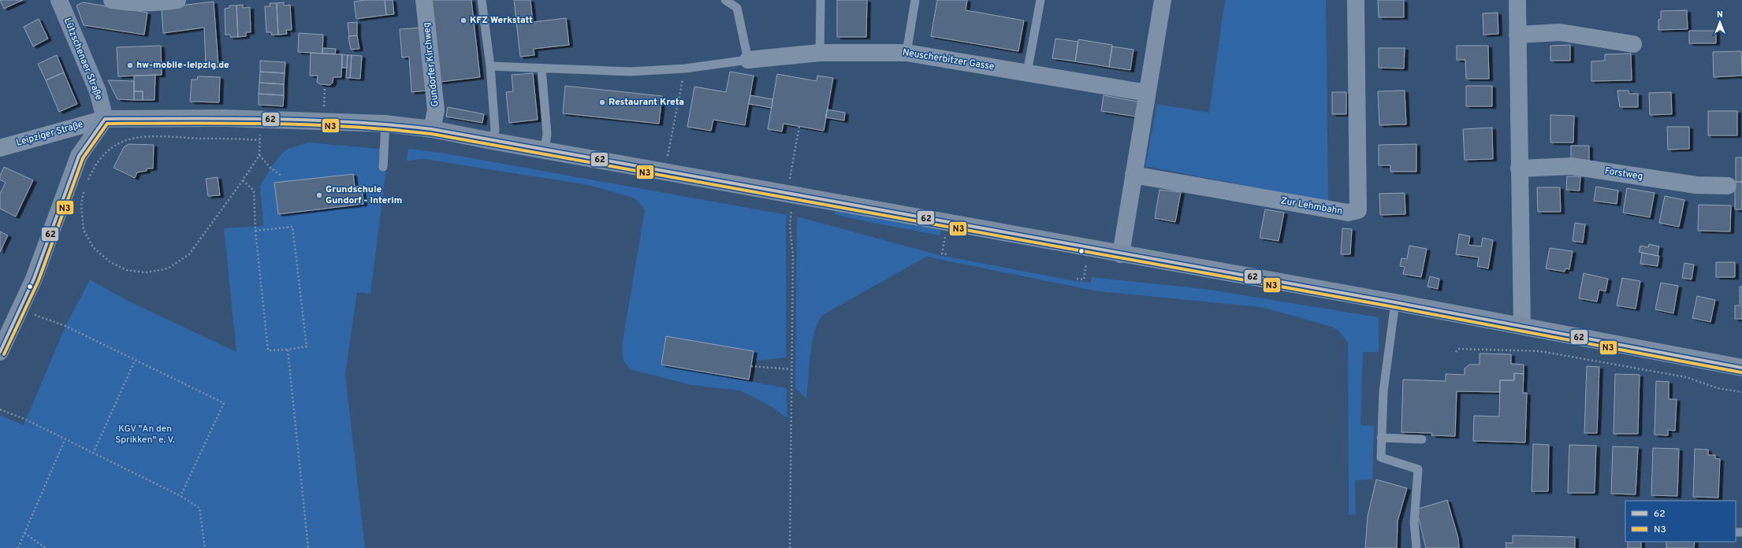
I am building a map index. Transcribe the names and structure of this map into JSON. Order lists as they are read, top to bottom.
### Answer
{
  "streets": {
    "street": [
      "Lützschenaer Straße",
      "Neuscherbitzer Gasse",
      "Gundorfer Kirchweg",
      "Leipziger Straße",
      "Forstweg",
      "Zur Lehmbahn"
    ]
  },
  "crossings": [
    ["Lützschenaer Straße", "Leipziger Straße"],
    ["Gundorfer Kirchweg", "Leipziger Straße"]
  ],
  "parks": ["KGV \"An den Sprikken\" e. V."],
  "places": [
    "KFZ Werkstatt",
    "hw-mobile-leipzig.de",
    "Restaurant Kreta",
    "Grundschule Gundorf - Interim"
  ],
  "lines": ["transit line 62", "transit line N3"],
  "legend": ["62", "N3"],
  "north": "top"
}
